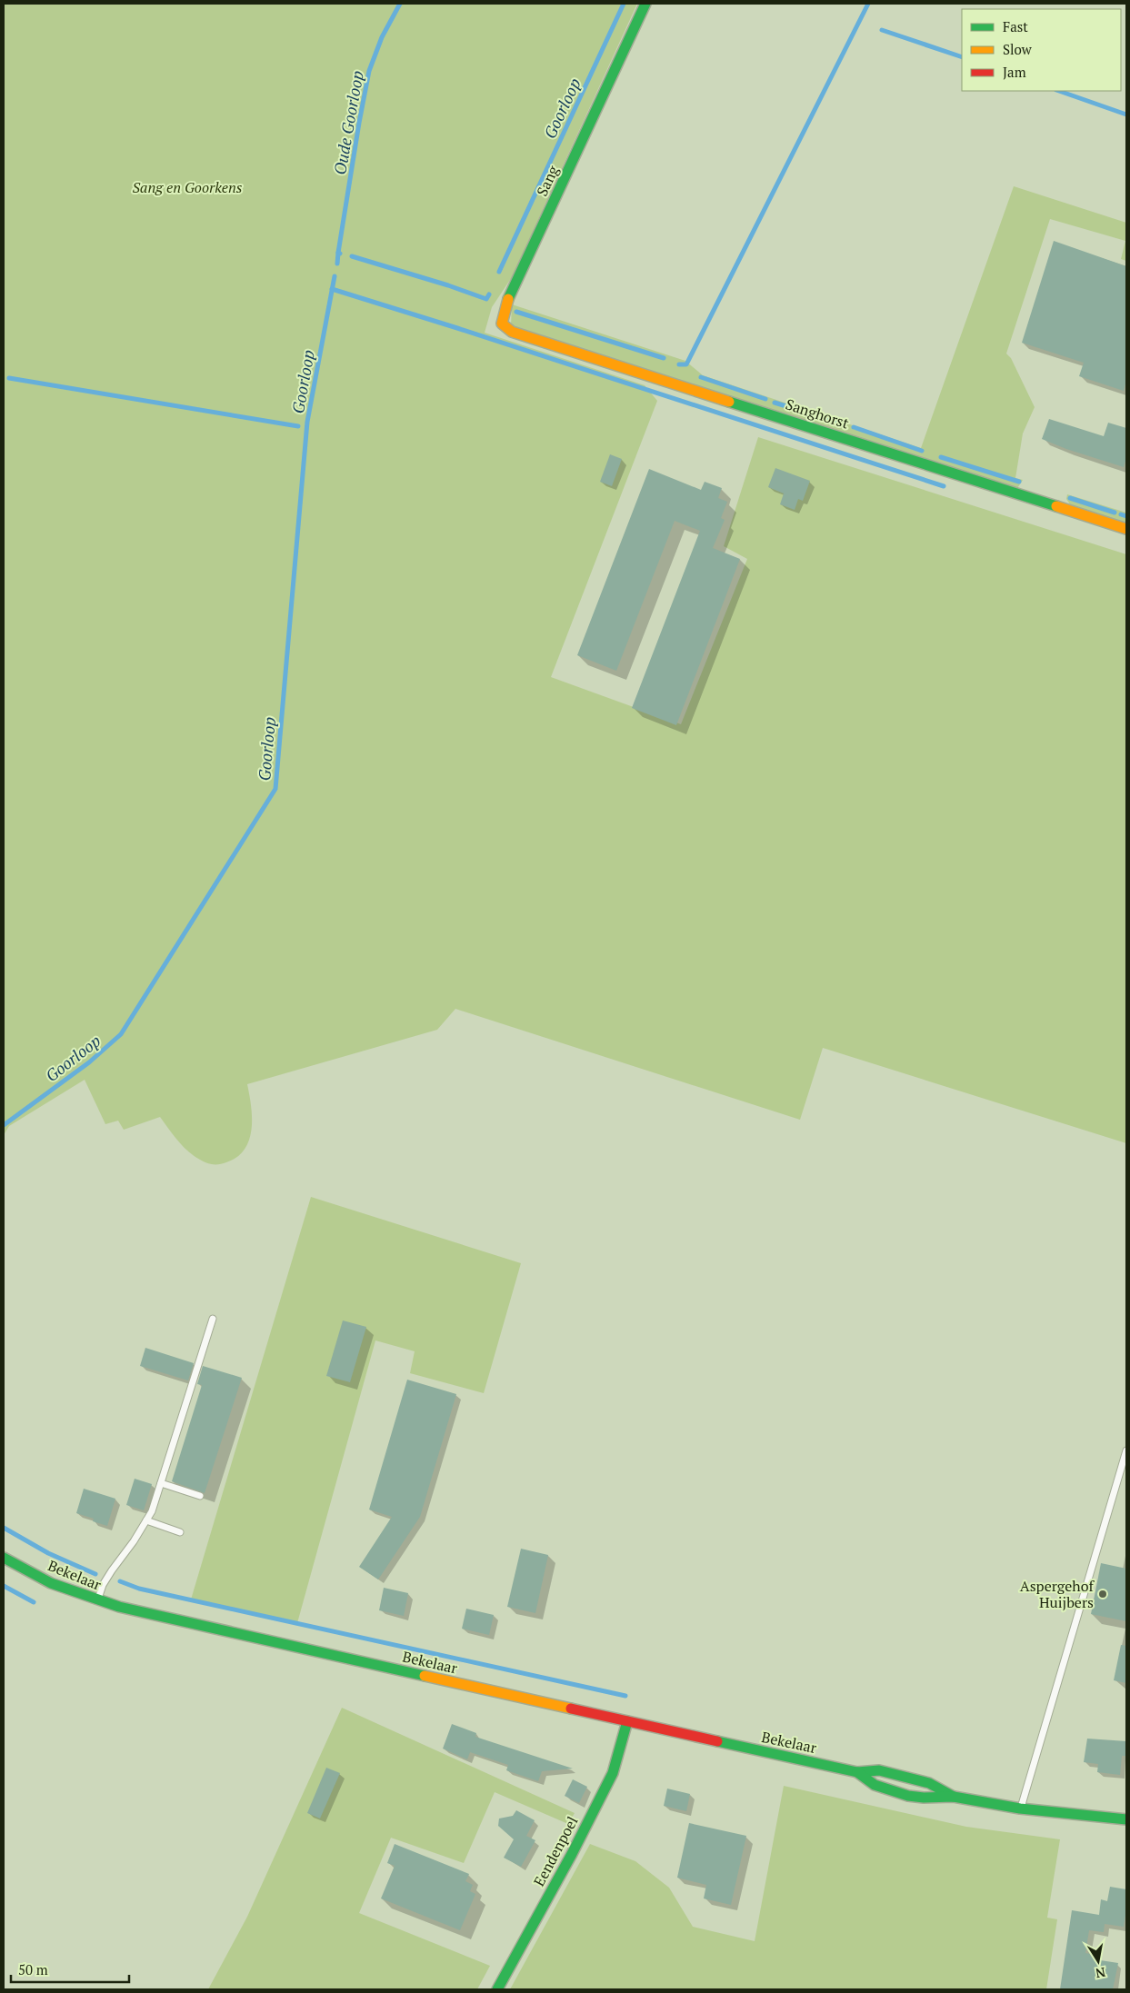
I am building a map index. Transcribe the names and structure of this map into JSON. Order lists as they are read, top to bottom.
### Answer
{
  "streets": {
    "street": [
      "Sang",
      "Sanghorst",
      "Bekelaar",
      "Eendenpoel"
    ]
  },
  "crossings": [
    ["Sang", "Sanghorst"],
    ["Bekelaar", "Eendenpoel"]
  ],
  "water": ["Goorloop", "Oude Goorloop"],
  "parks": ["Sang en Goorkens"],
  "places": ["Aspergehof Huijbers"],
  "legend": ["Fast", "Slow", "Jam"],
  "scale_bar": "50 m",
  "north": "bottom"
}
